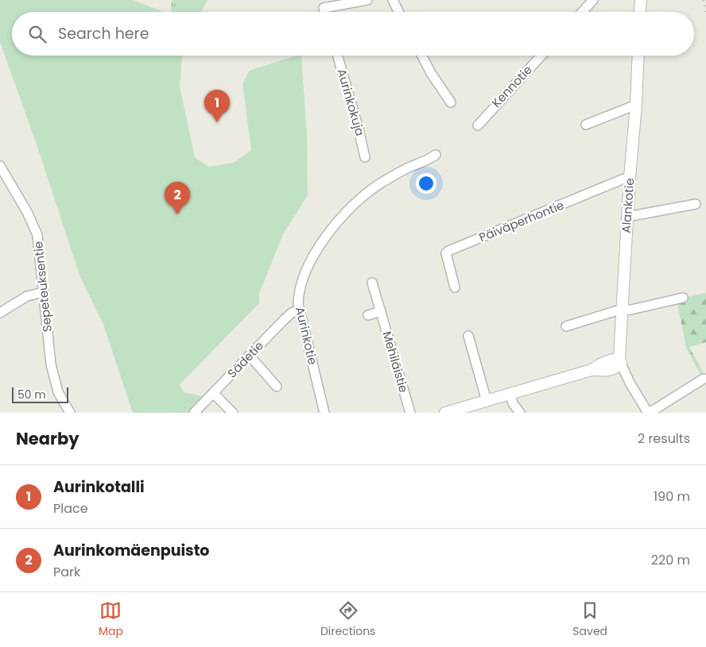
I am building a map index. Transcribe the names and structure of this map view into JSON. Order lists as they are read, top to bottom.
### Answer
{
  "streets": {
    "street": [
      "Kennotie",
      "Aurinkokuja",
      "Alankotie",
      "Päiväperhontie",
      "Sepeteuksentie",
      "Aurinkotie",
      "Sädetie",
      "Mehiläistie"
    ]
  },
  "crossings": [
    ["Alankotie", "Päiväperhontie"],
    ["Aurinkotie", "Sädetie"]
  ],
  "scale_bar": "50 m",
  "page": {
    "search": "Search here",
    "pins": ["1", "2"],
    "scale": "50 m",
    "heading": ["Nearby", "2 results"],
    "list": [
      {
        "mark": "1",
        "name": "Aurinkotalli",
        "note": "Place",
        "value": "190 m"
      },
      {
        "mark": "2",
        "name": "Aurinkomäenpuisto",
        "note": "Park",
        "value": "220 m"
      }
    ],
    "nav": ["Map", "Directions", "Saved"]
  }
}
